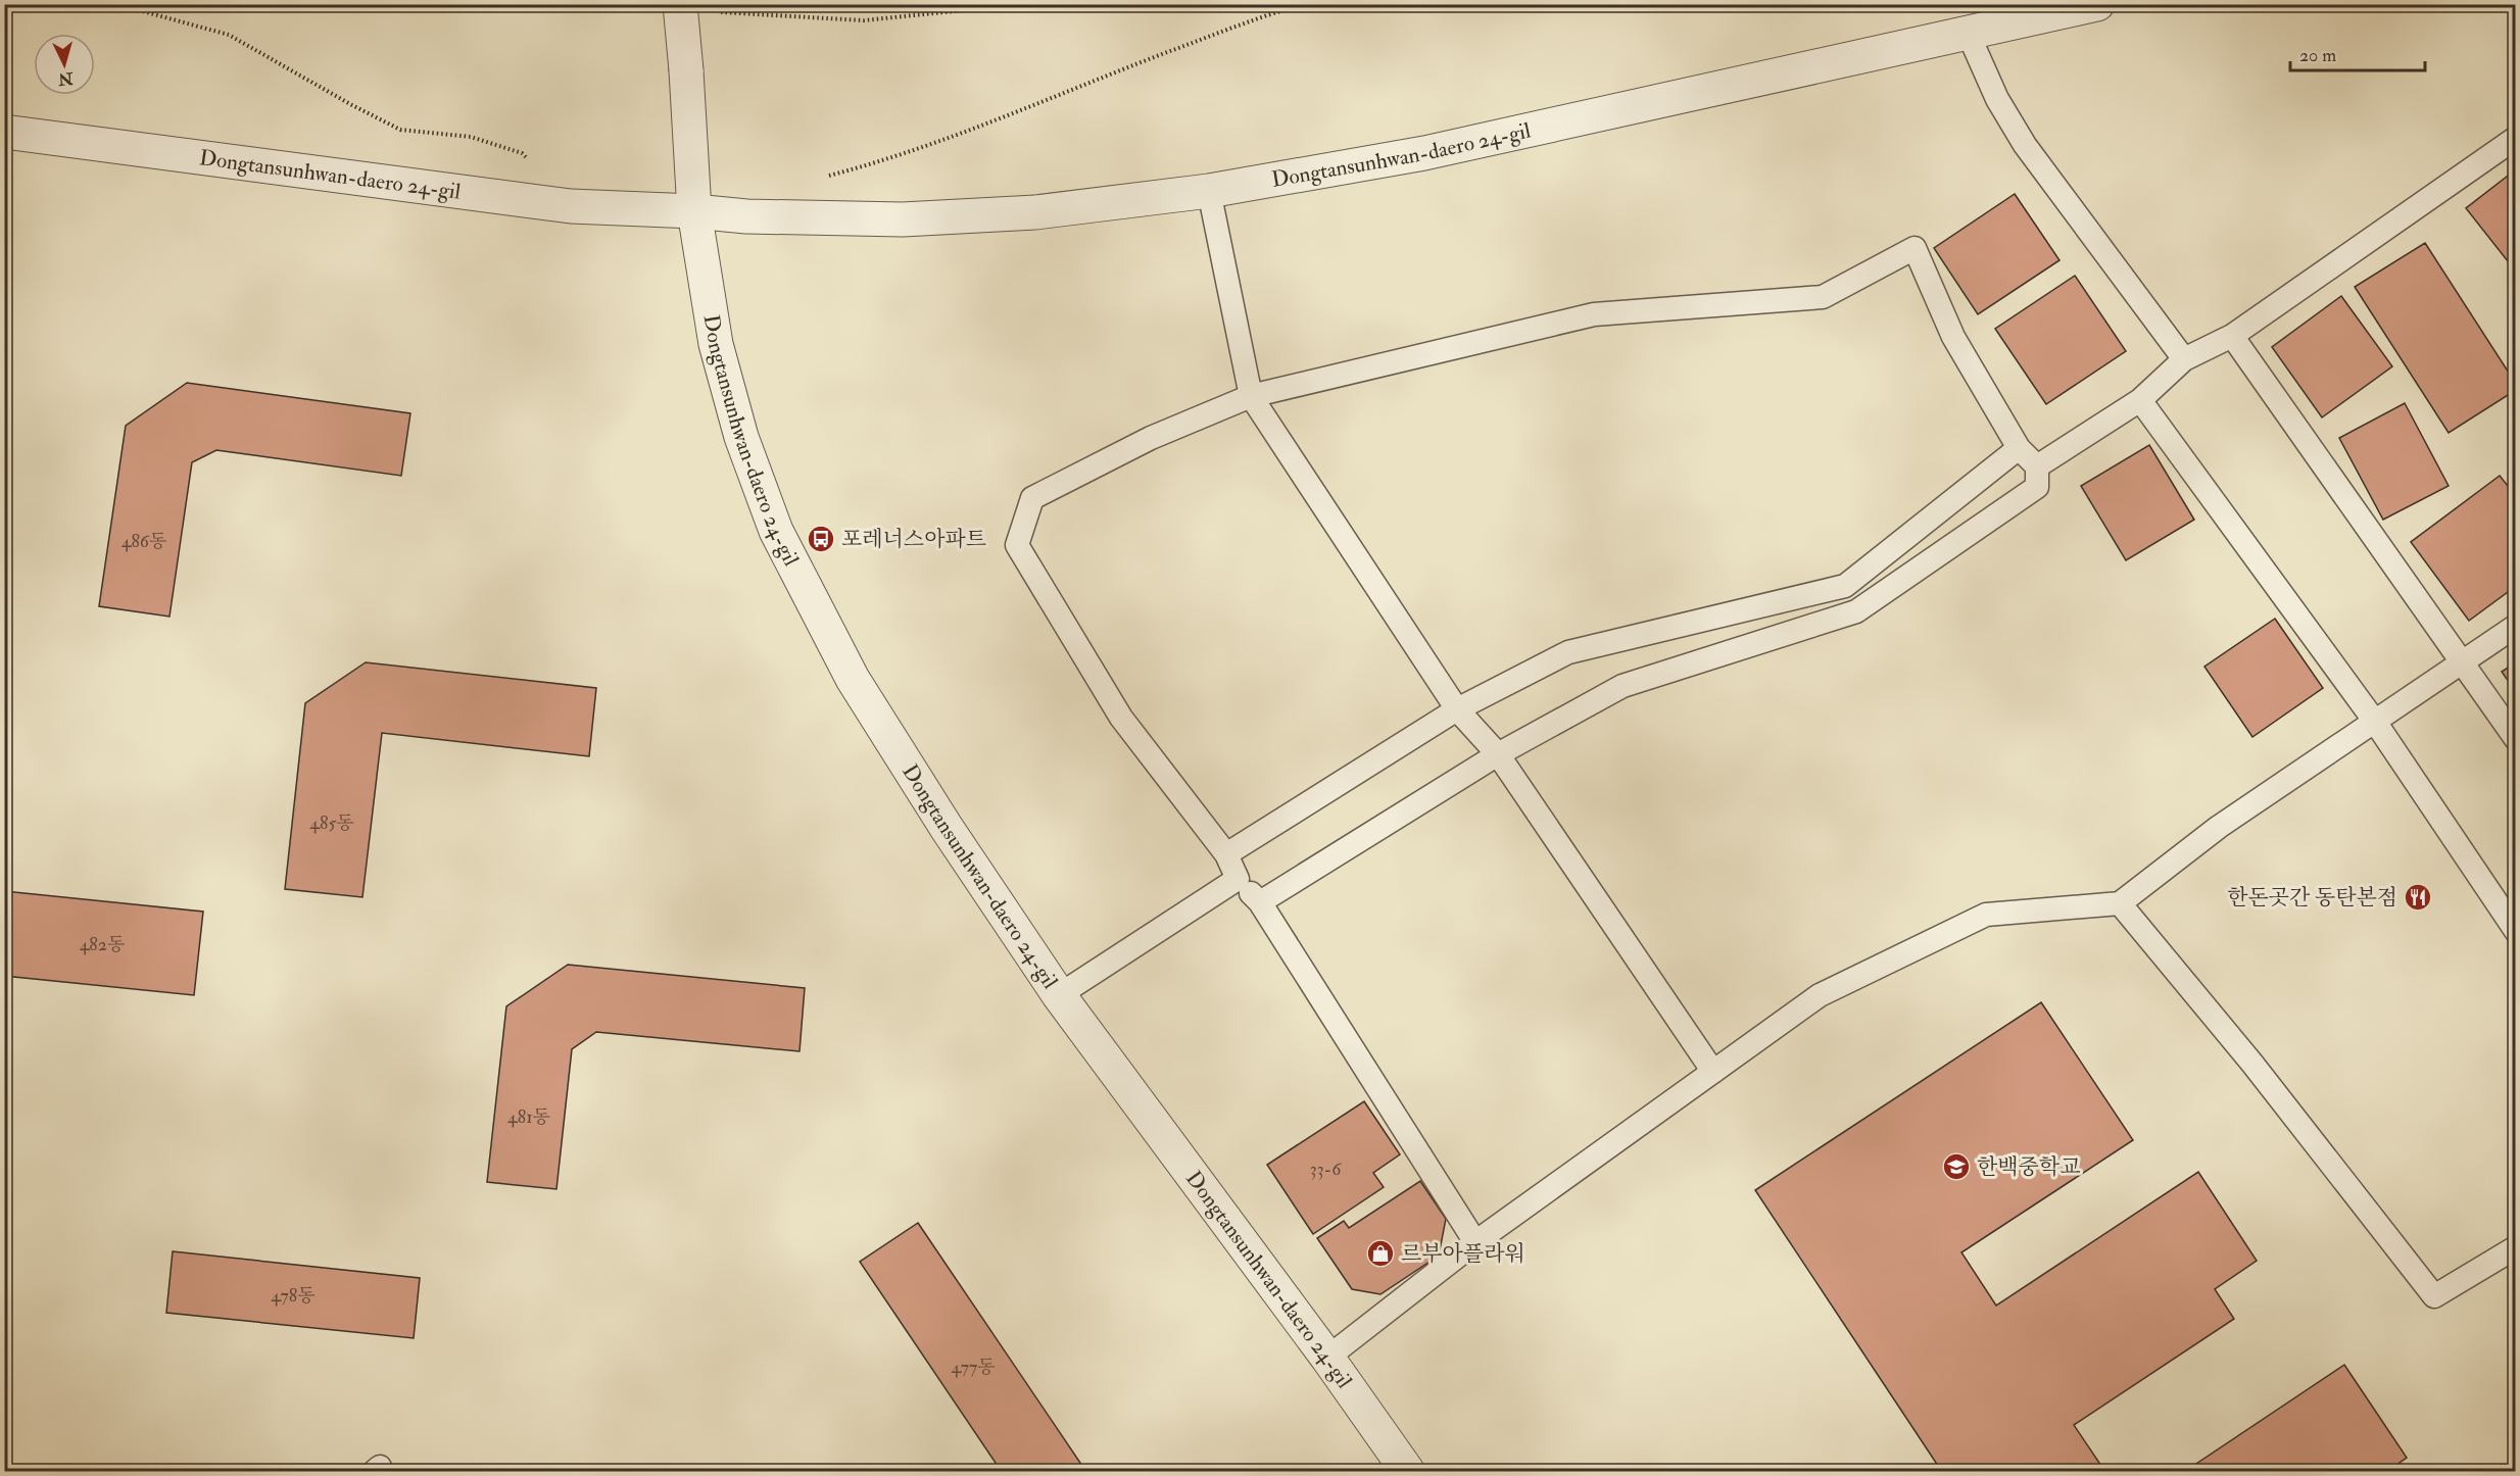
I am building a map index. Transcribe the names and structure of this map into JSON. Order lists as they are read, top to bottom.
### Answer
{
  "streets": {
    "street": ["Dongtansunhwan-daero 24-gil"]
  },
  "places": {
    "bus stop": ["포레너스아파트"],
    "restaurant": ["한돈곳간 동탄본점"],
    "school or university": ["한백중학교"],
    "shop": ["르부아플라워"]
  },
  "house_numbers": [
    "486동",
    "485동",
    "482동",
    "481동",
    "33-6",
    "478동",
    "477동"
  ],
  "scale_bar": "20 m",
  "north": "bottom"
}
